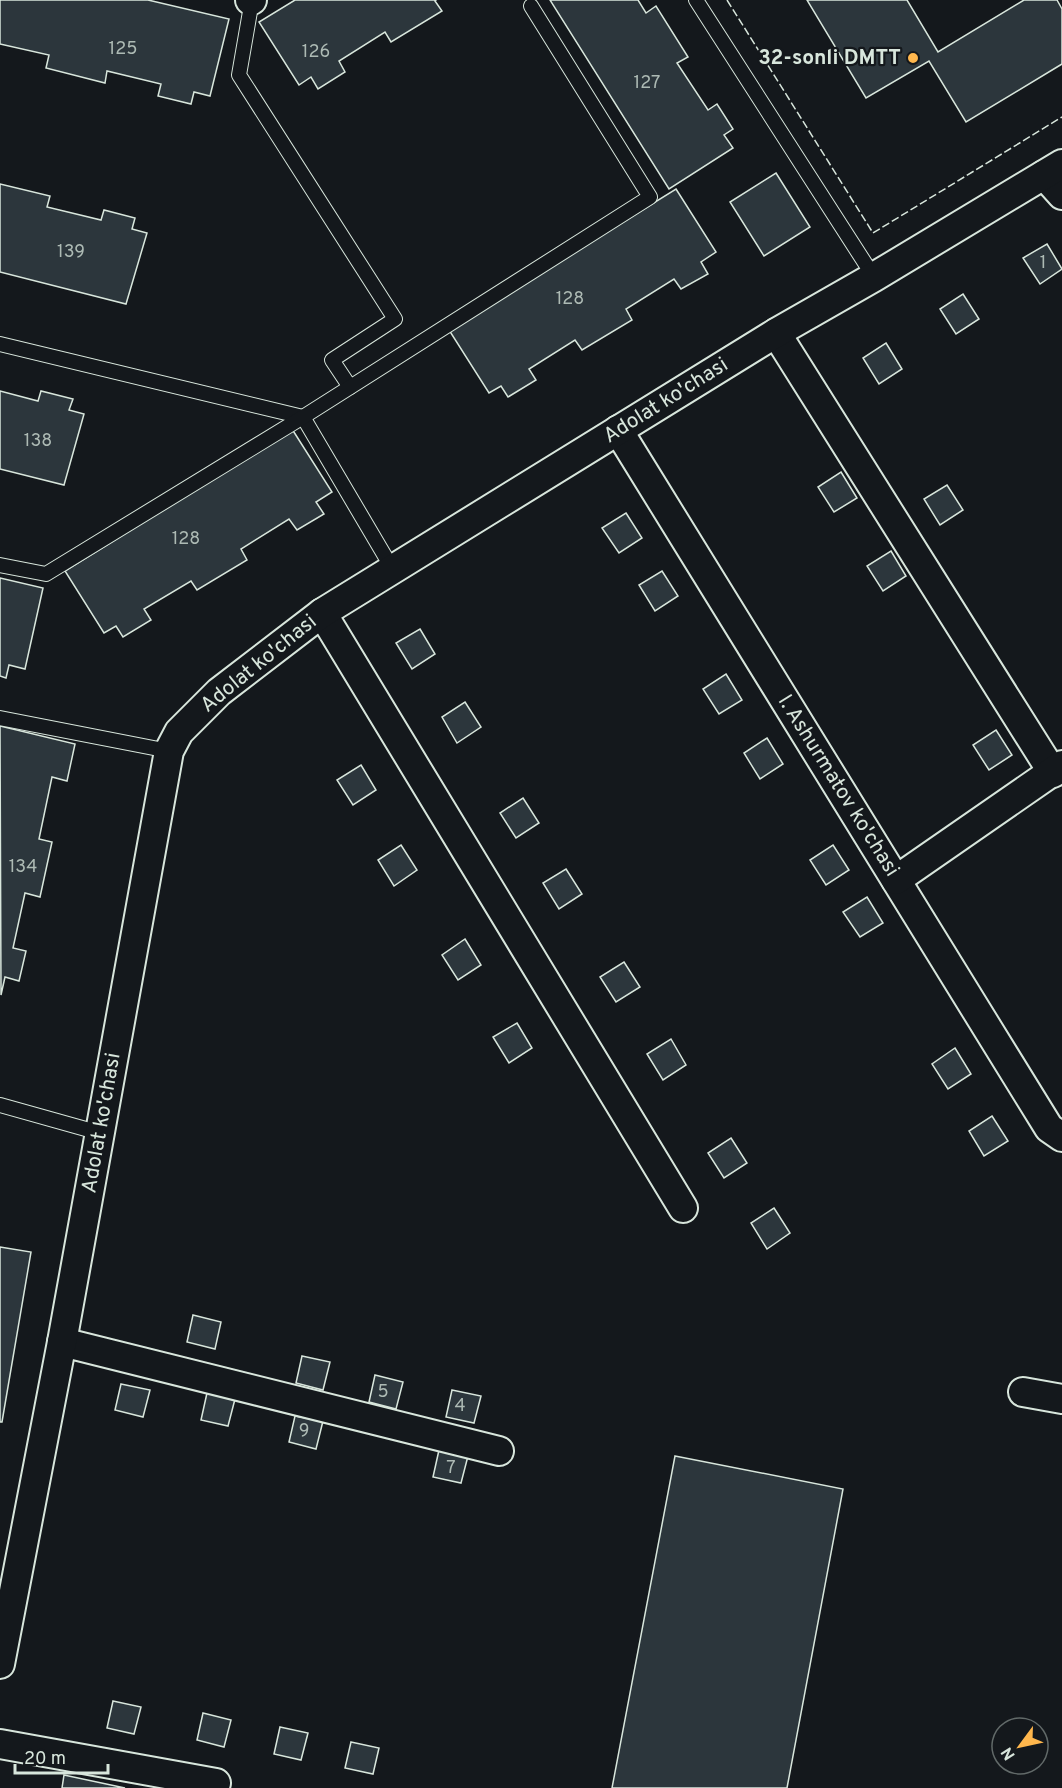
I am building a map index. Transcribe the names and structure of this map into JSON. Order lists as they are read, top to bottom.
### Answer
{
  "streets": {
    "street": ["Adolat ko'chasi", "I. Ashurmatov ko'chasi"]
  },
  "crossings": [
    ["Adolat ko'chasi", "I. Ashurmatov ko'chasi"]
  ],
  "places": ["32-sonli DMTT"],
  "house_numbers": [
    "125",
    "126",
    "127",
    "139",
    "1",
    "128",
    "138",
    "128",
    "134",
    "5",
    "4",
    "9",
    "7"
  ],
  "scale_bar": "20 m",
  "north": "bottom left"
}
